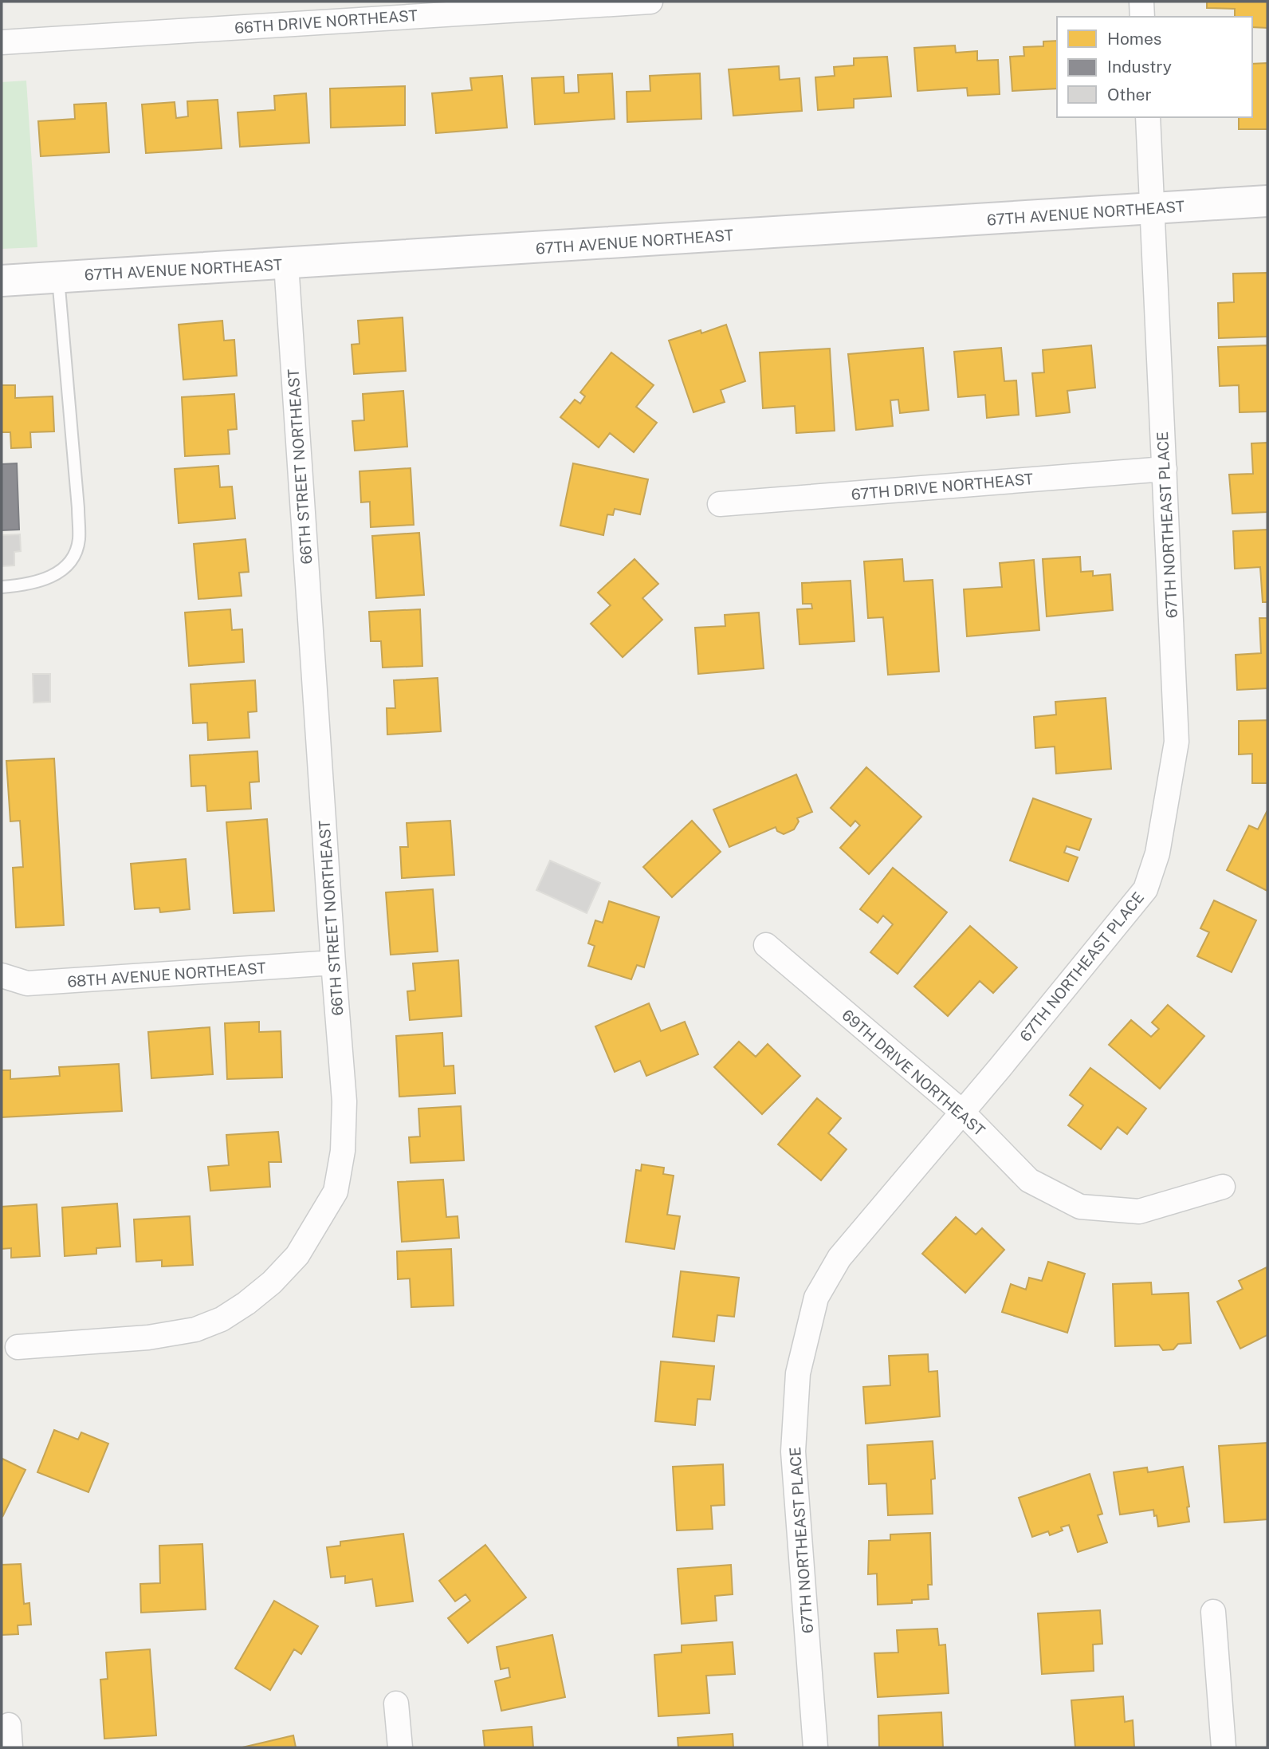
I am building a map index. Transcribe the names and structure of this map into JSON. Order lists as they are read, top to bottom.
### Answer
{
  "streets": {
    "main road": ["67TH AVENUE NORTHEAST"],
    "street": [
      "66TH DRIVE NORTHEAST",
      "66TH STREET NORTHEAST",
      "67TH DRIVE NORTHEAST",
      "67TH NORTHEAST PLACE",
      "68TH AVENUE NORTHEAST",
      "69TH DRIVE NORTHEAST"
    ]
  },
  "crossings": [
    ["67TH AVENUE NORTHEAST", "66TH STREET NORTHEAST"],
    ["67TH AVENUE NORTHEAST", "67TH NORTHEAST PLACE"],
    ["66TH STREET NORTHEAST", "68TH AVENUE NORTHEAST"],
    ["67TH DRIVE NORTHEAST", "67TH NORTHEAST PLACE"],
    ["67TH NORTHEAST PLACE", "69TH DRIVE NORTHEAST"]
  ],
  "legend": ["Homes", "Industry", "Other"]
}
